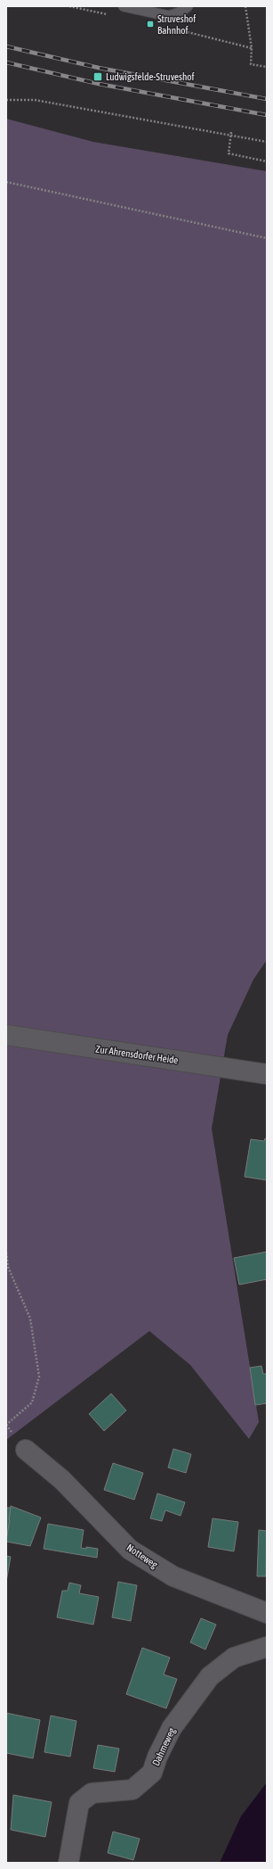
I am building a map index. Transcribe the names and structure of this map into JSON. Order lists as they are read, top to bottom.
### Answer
{
  "streets": {
    "street": ["Zur Ahrensdorfer Heide", "Notteweg", "Dahmeweg"]
  },
  "places": {
    "transit": ["Struveshof Bahnhof", "Ludwigsfelde-Struveshof"]
  }
}
